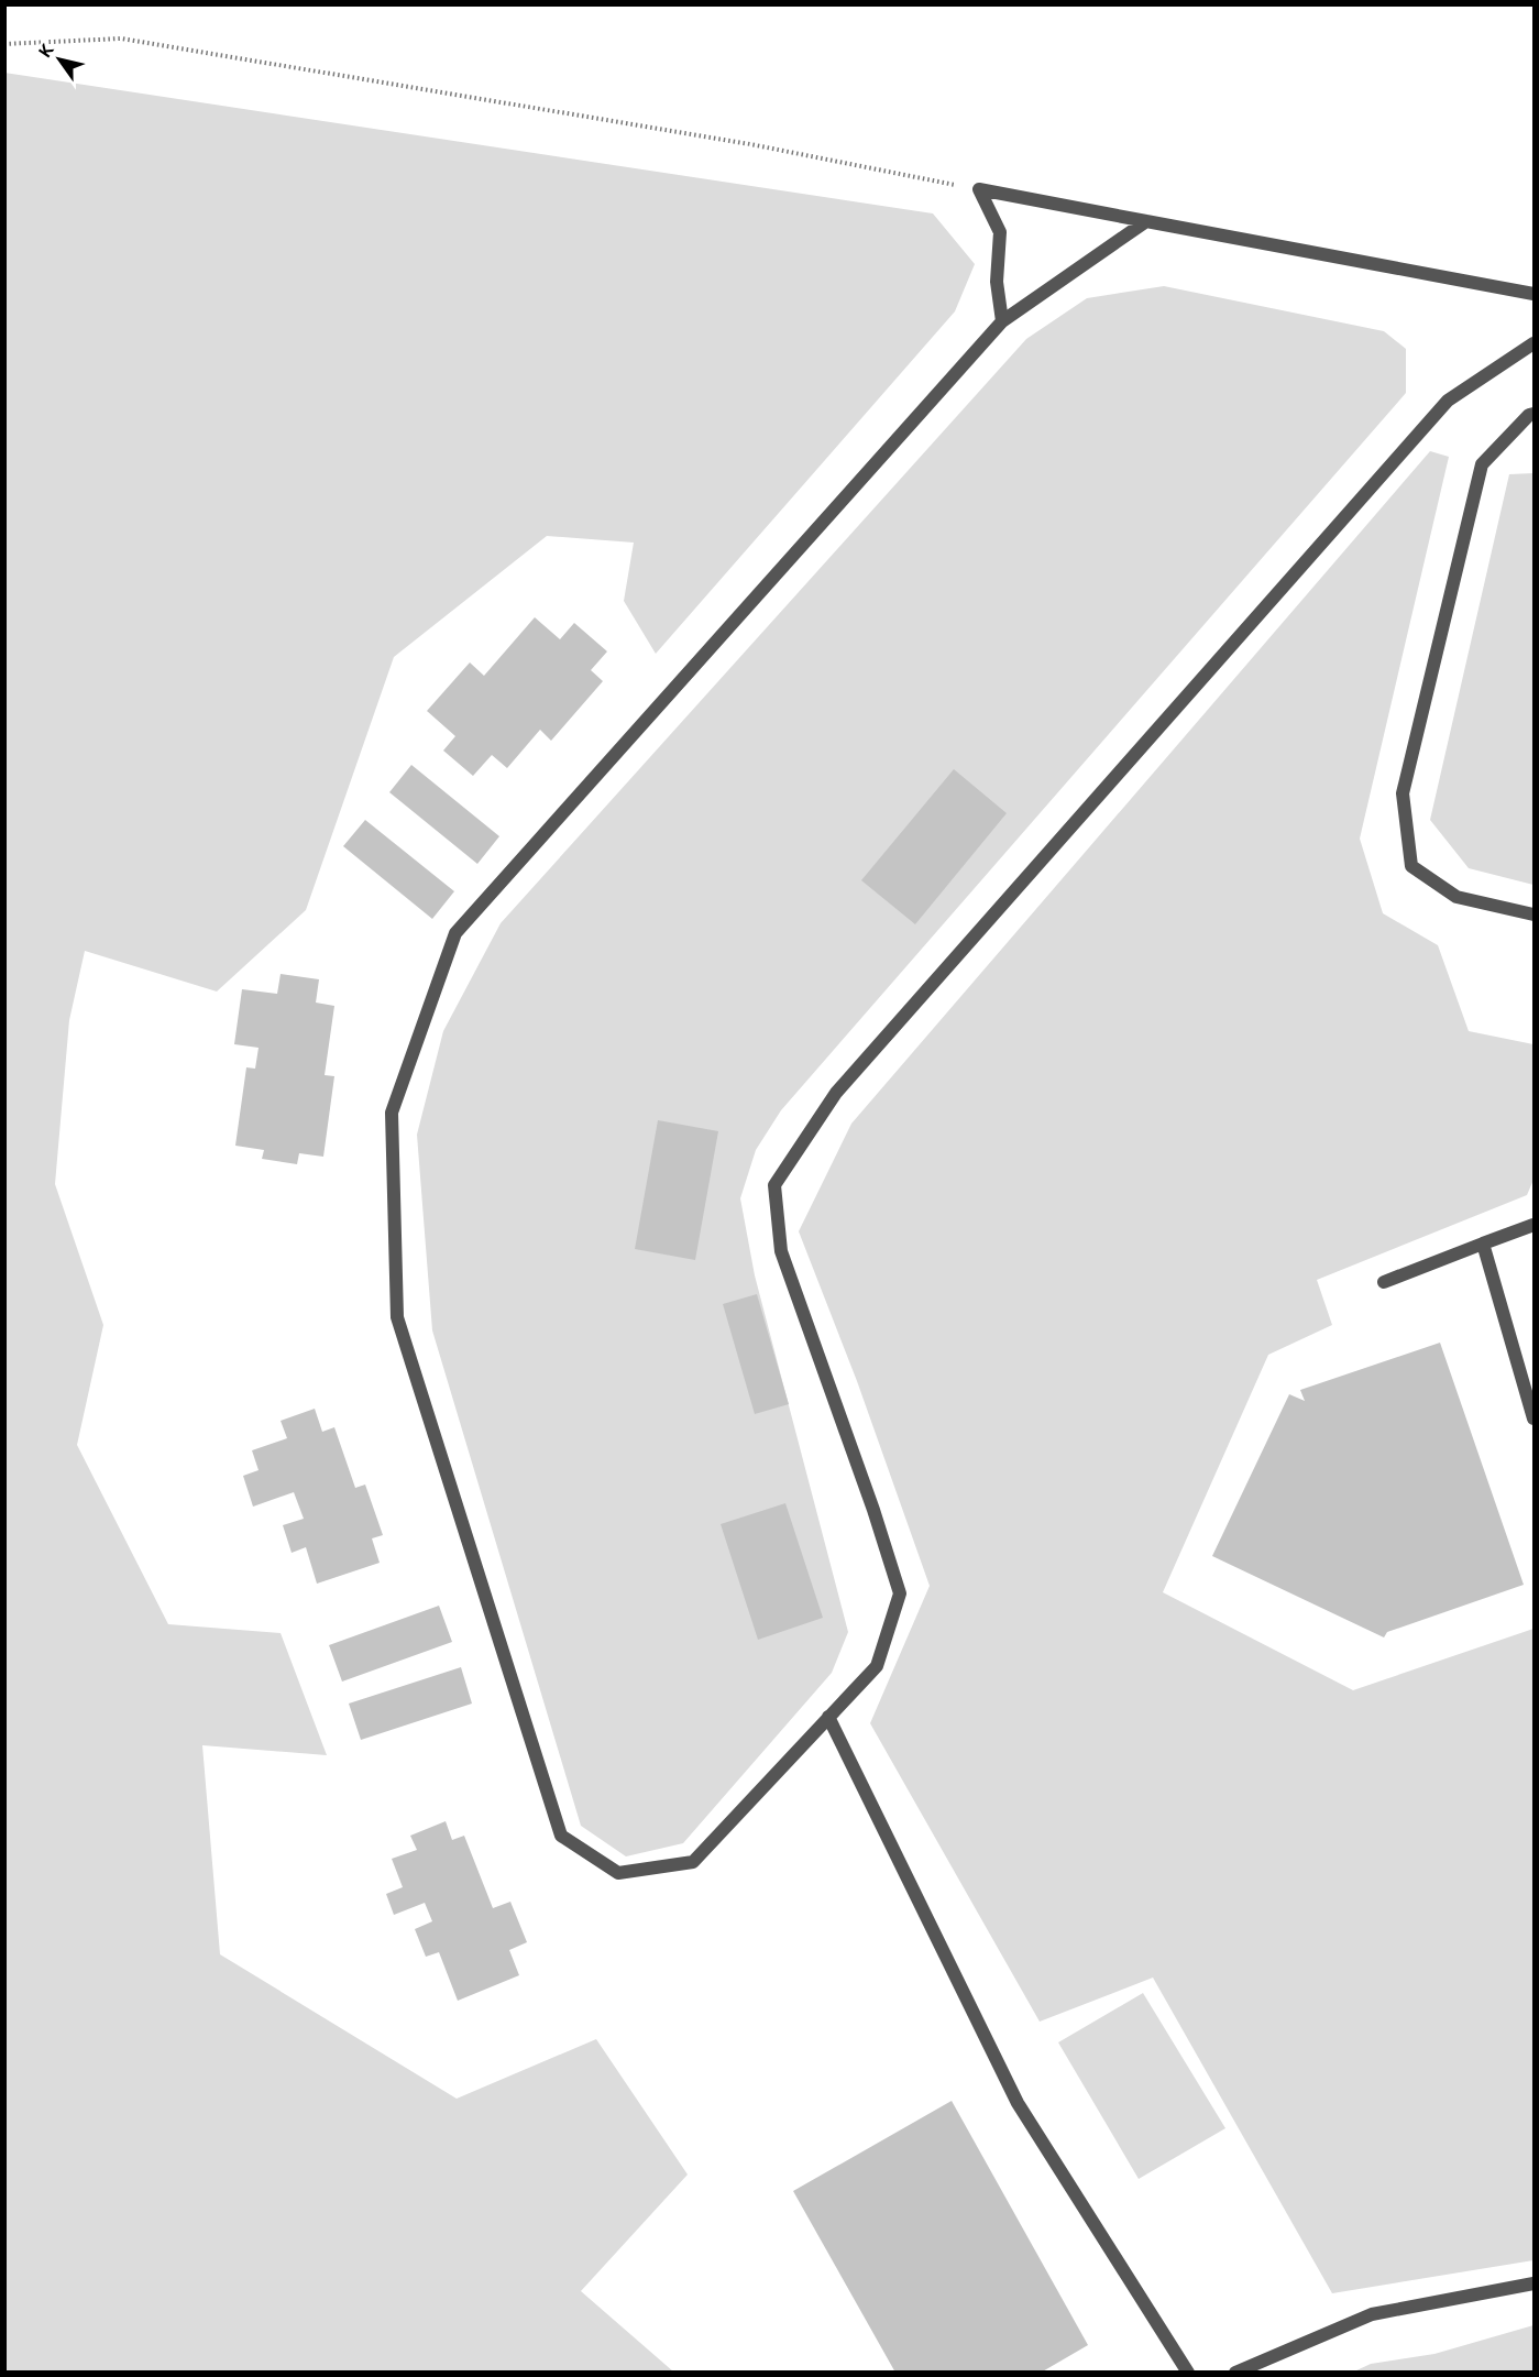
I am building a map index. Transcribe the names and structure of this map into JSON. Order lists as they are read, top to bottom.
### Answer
{
  "north": "top left"
}
